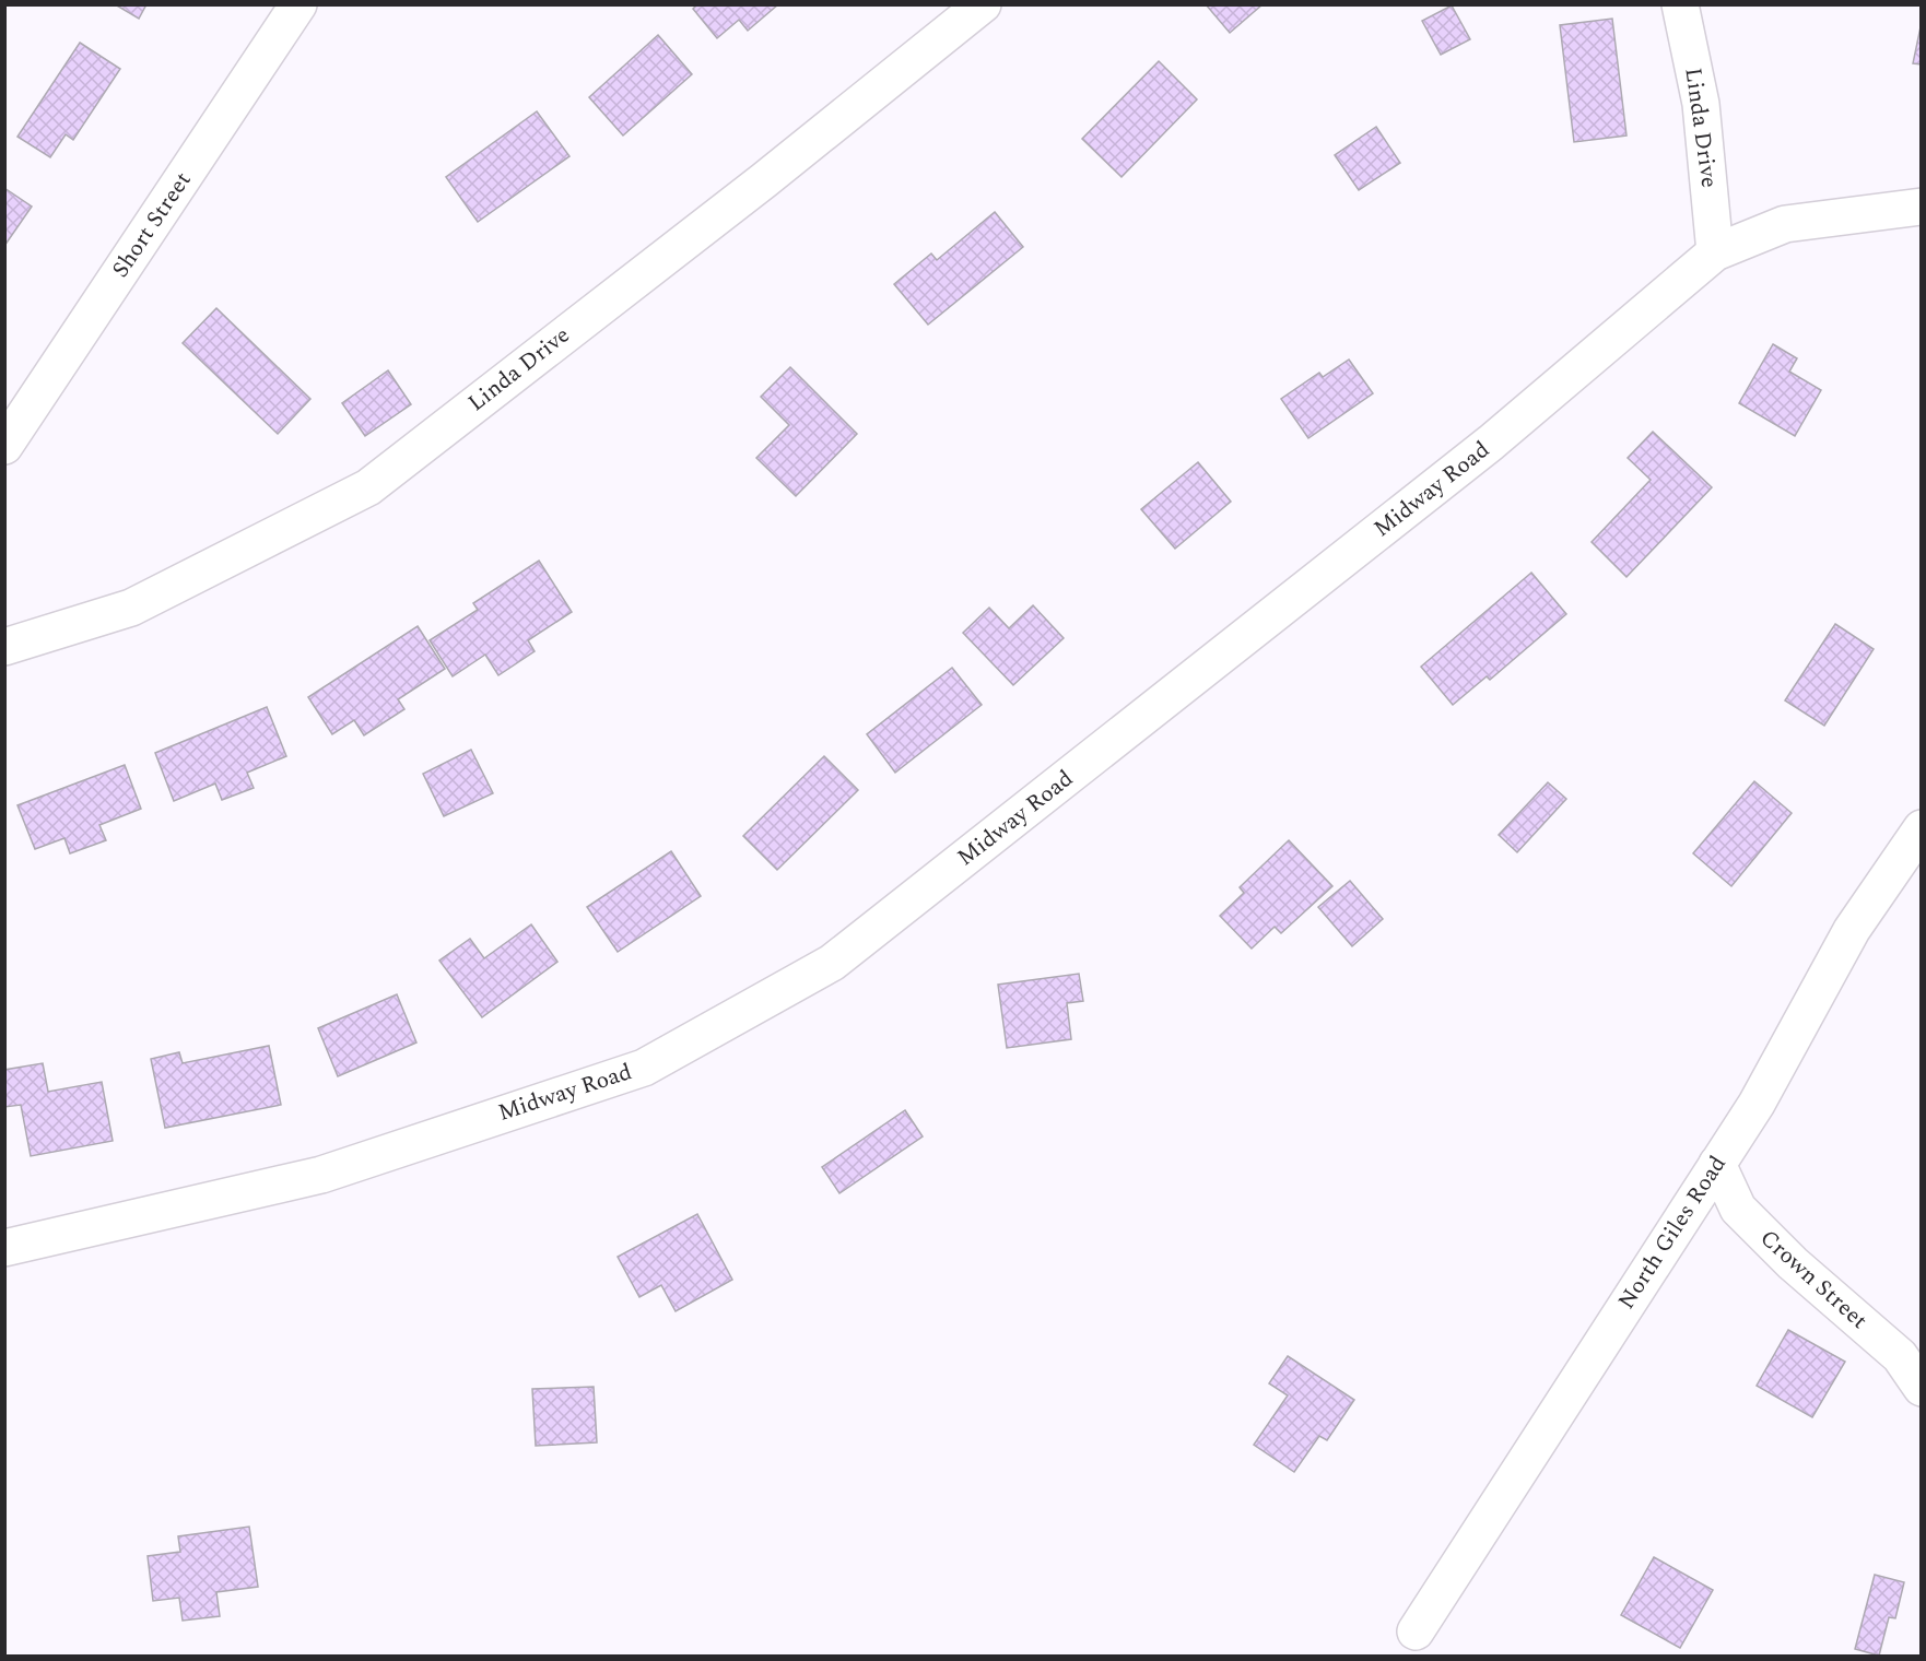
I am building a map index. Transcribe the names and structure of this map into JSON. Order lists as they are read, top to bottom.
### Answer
{
  "streets": {
    "street": [
      "Linda Drive",
      "Short Street",
      "Midway Road",
      "North Giles Road",
      "Crown Street"
    ]
  },
  "crossings": [
    ["Linda Drive", "Midway Road"],
    ["North Giles Road", "Crown Street"]
  ]
}
